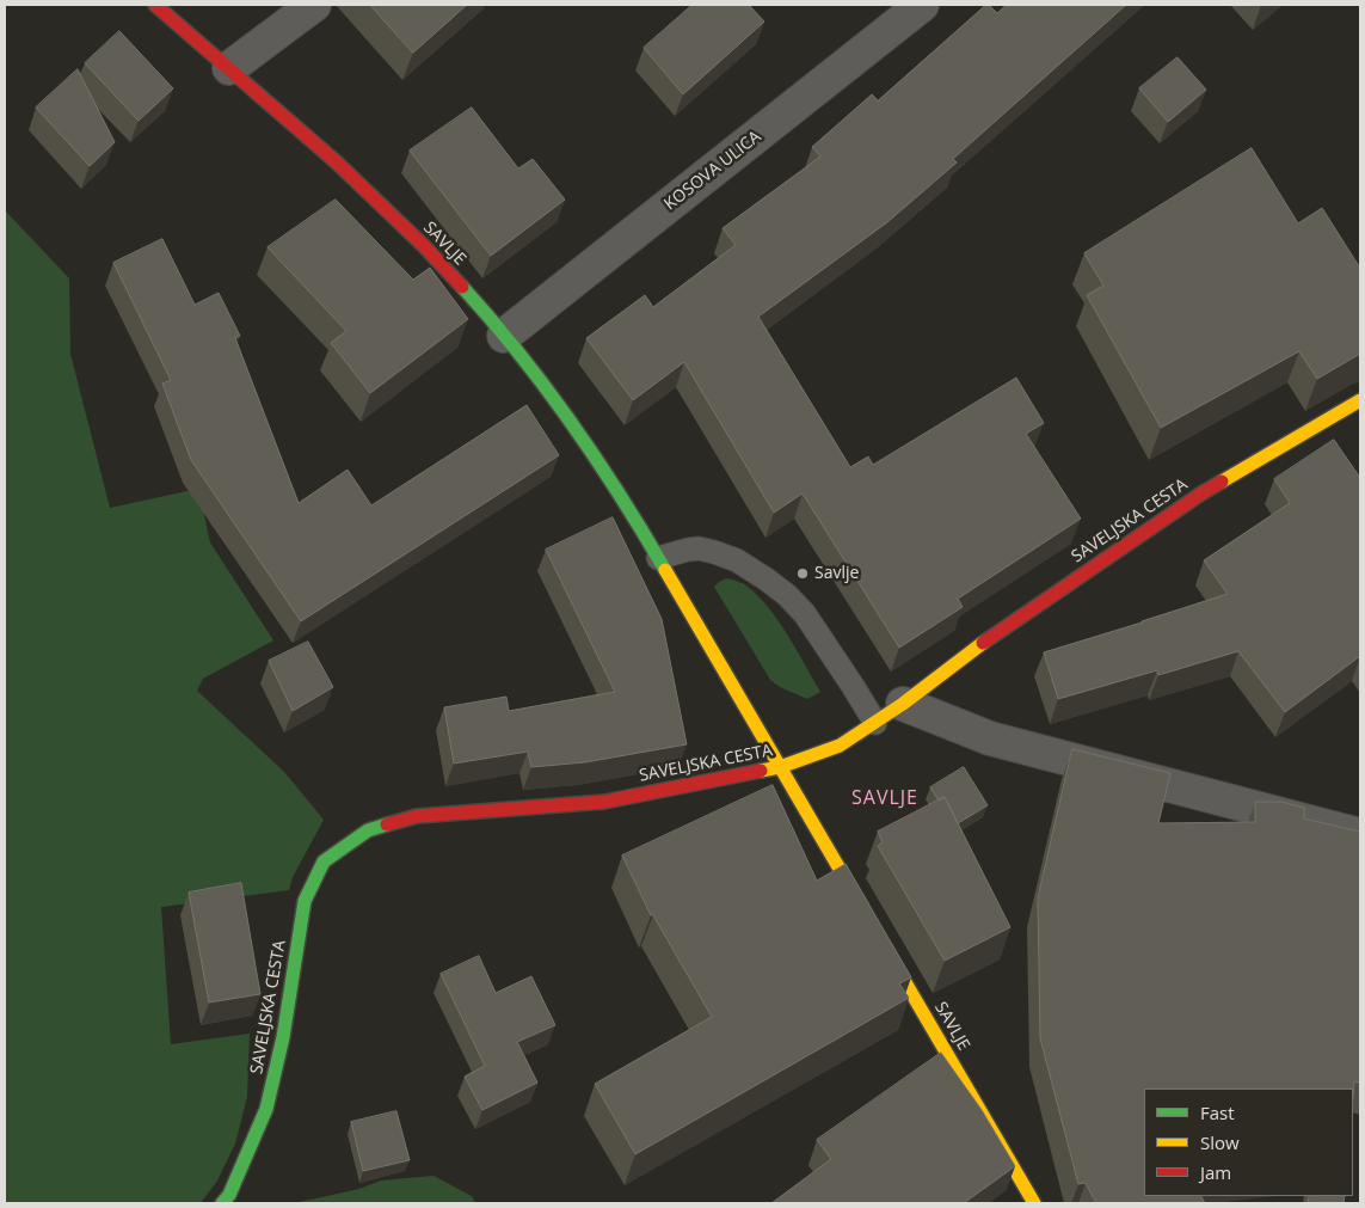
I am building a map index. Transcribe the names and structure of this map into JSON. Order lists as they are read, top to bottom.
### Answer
{
  "streets": {
    "street": ["KOSOVA ULICA", "SAVLJE", "SAVELJSKA CESTA"]
  },
  "crossings": [
    ["KOSOVA ULICA", "SAVLJE"],
    ["SAVLJE", "SAVELJSKA CESTA"]
  ],
  "districts": ["SAVLJE"],
  "places": ["Savlje"],
  "legend": ["Fast", "Slow", "Jam"]
}
